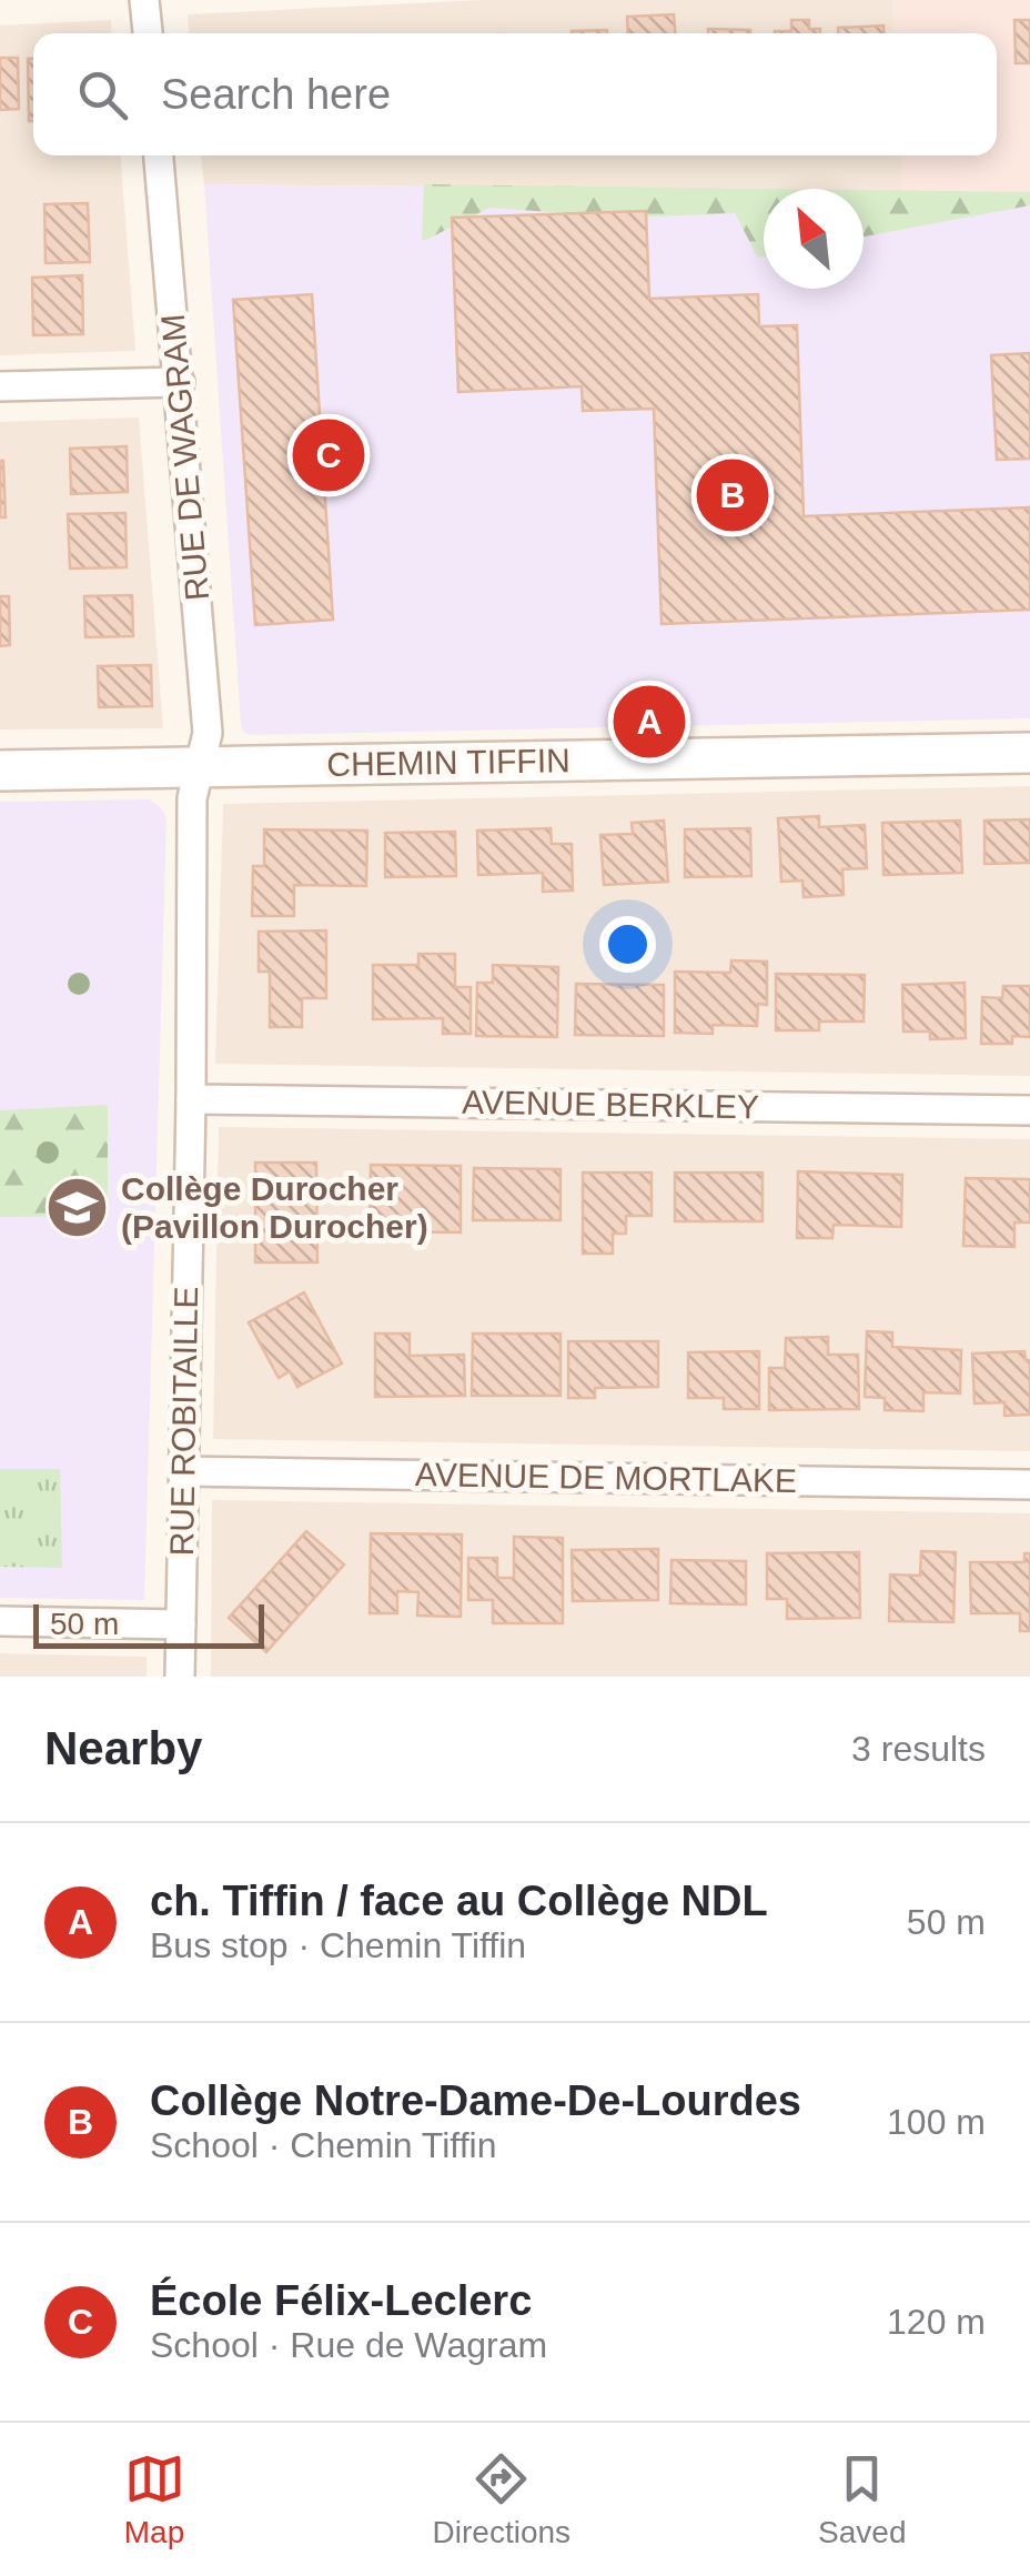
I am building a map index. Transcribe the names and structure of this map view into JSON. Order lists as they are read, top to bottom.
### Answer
{
  "streets": {
    "street": [
      "RUE DE WAGRAM",
      "CHEMIN TIFFIN",
      "AVENUE BERKLEY",
      "RUE ROBITAILLE",
      "AVENUE DE MORTLAKE"
    ]
  },
  "crossings": [
    ["RUE DE WAGRAM", "CHEMIN TIFFIN"],
    ["RUE DE WAGRAM", "RUE ROBITAILLE"],
    ["CHEMIN TIFFIN", "RUE ROBITAILLE"],
    ["AVENUE BERKLEY", "RUE ROBITAILLE"],
    ["RUE ROBITAILLE", "AVENUE DE MORTLAKE"]
  ],
  "places": {
    "school or university": ["Collège Durocher (Pavillon Durocher)"]
  },
  "scale_bar": "50 m",
  "north": "top left",
  "page": {
    "search": "Search here",
    "pins": ["C", "B", "A"],
    "scale": "50 m",
    "heading": ["Nearby", "3 results"],
    "list": [
      {
        "mark": "A",
        "name": "ch. Tiffin / face au Collège NDL",
        "note": "Bus stop · Chemin Tiffin",
        "value": "50 m"
      },
      {
        "mark": "B",
        "name": "Collège Notre-Dame-De-Lourdes",
        "note": "School · Chemin Tiffin",
        "value": "100 m"
      },
      {
        "mark": "C",
        "name": "École Félix-Leclerc",
        "note": "School · Rue de Wagram",
        "value": "120 m"
      }
    ],
    "nav": ["Map", "Directions", "Saved"]
  }
}
